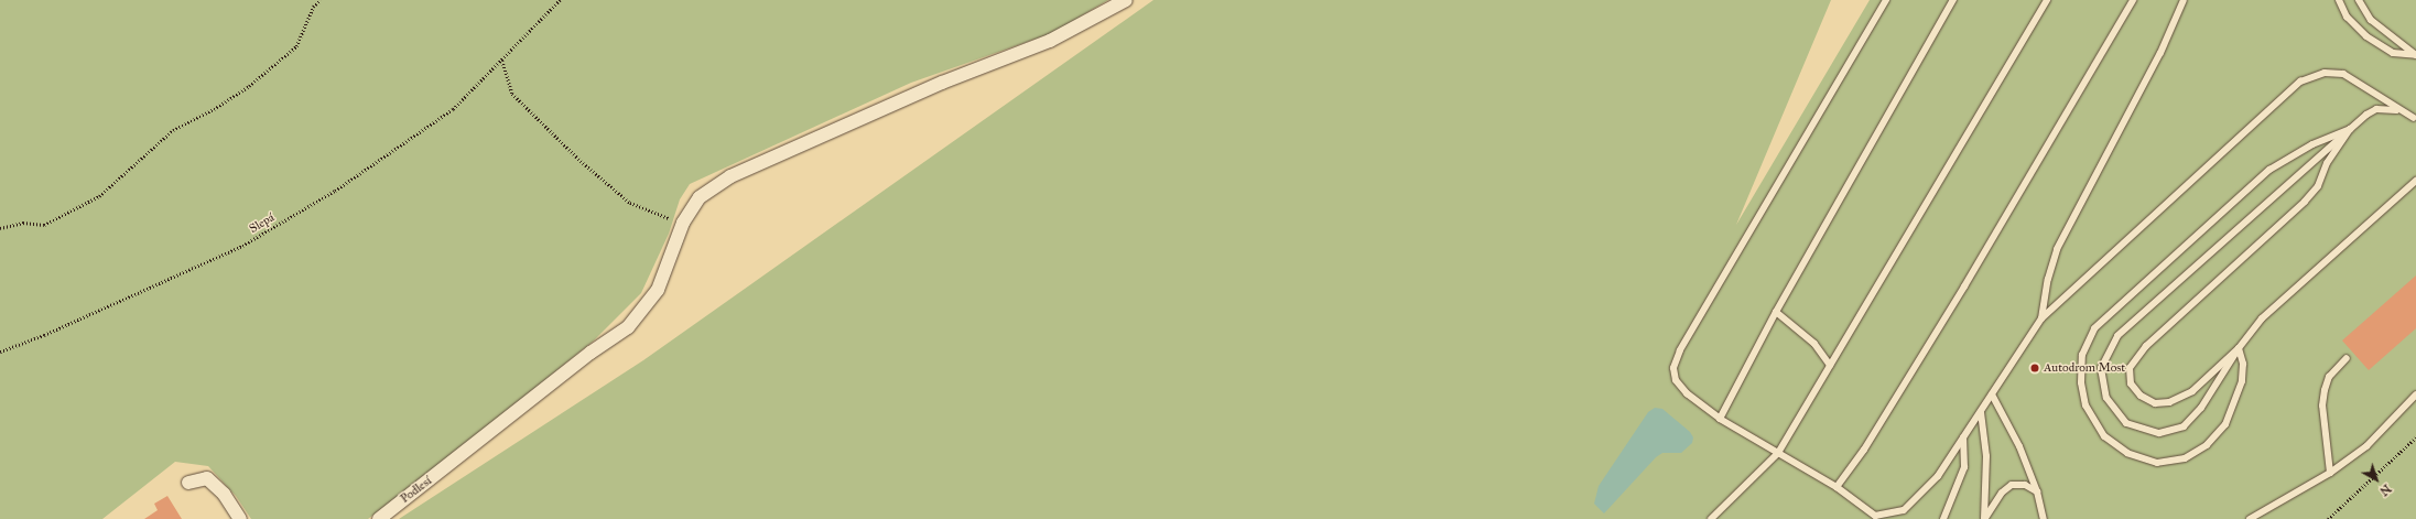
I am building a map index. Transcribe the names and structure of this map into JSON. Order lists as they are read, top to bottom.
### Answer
{
  "streets": {
    "street": ["Podlesí"],
    "path": ["Slepá"]
  },
  "places": ["Autodrom Most"],
  "north": "bottom right"
}
